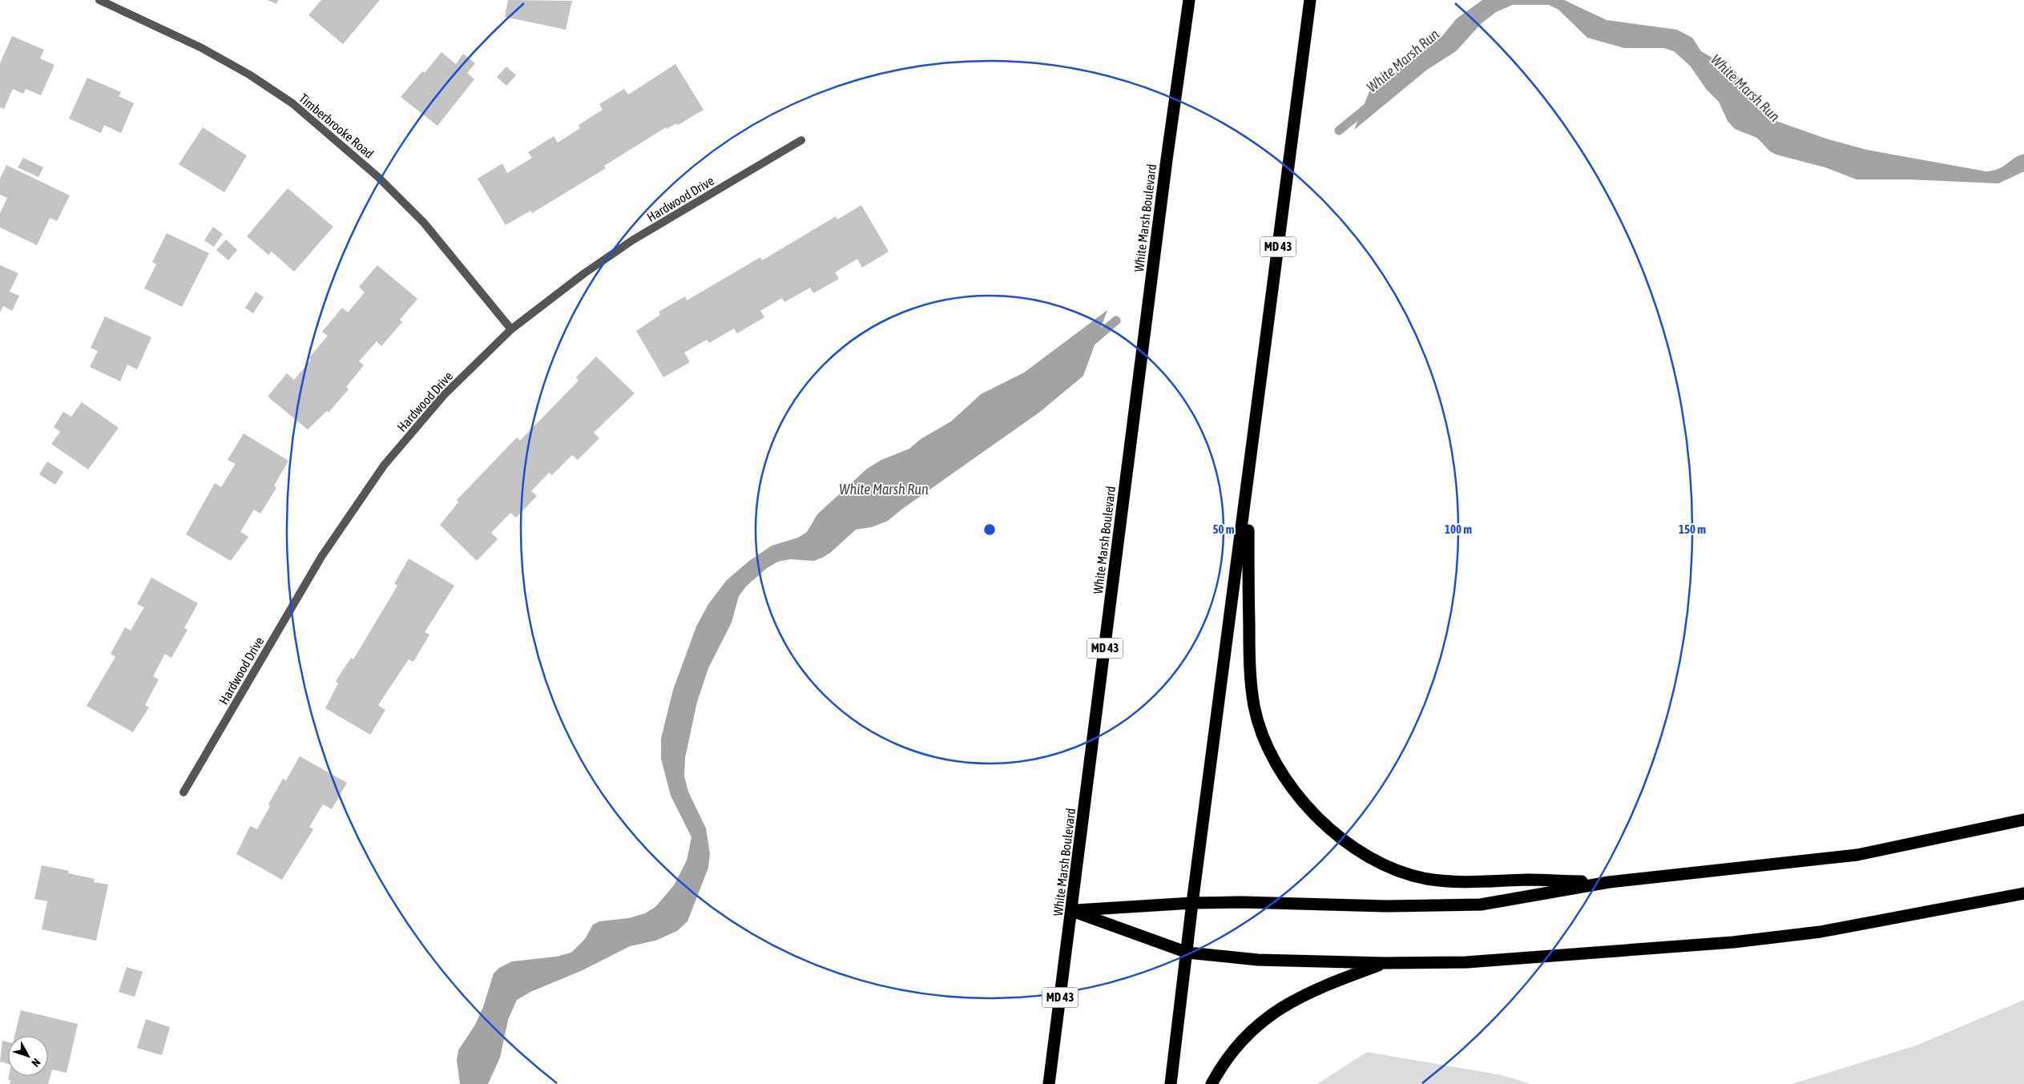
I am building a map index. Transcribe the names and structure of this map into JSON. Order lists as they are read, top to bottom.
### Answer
{
  "streets": {
    "highway": ["White Marsh Boulevard", "MD 43"],
    "street": ["Timberbrooke Road", "Hardwood Drive"]
  },
  "crossings": [
    ["Timberbrooke Road", "Hardwood Drive"]
  ],
  "water": ["White Marsh Run"],
  "north": "bottom right",
  "rings": ["50 m", "100 m", "150 m"]
}
